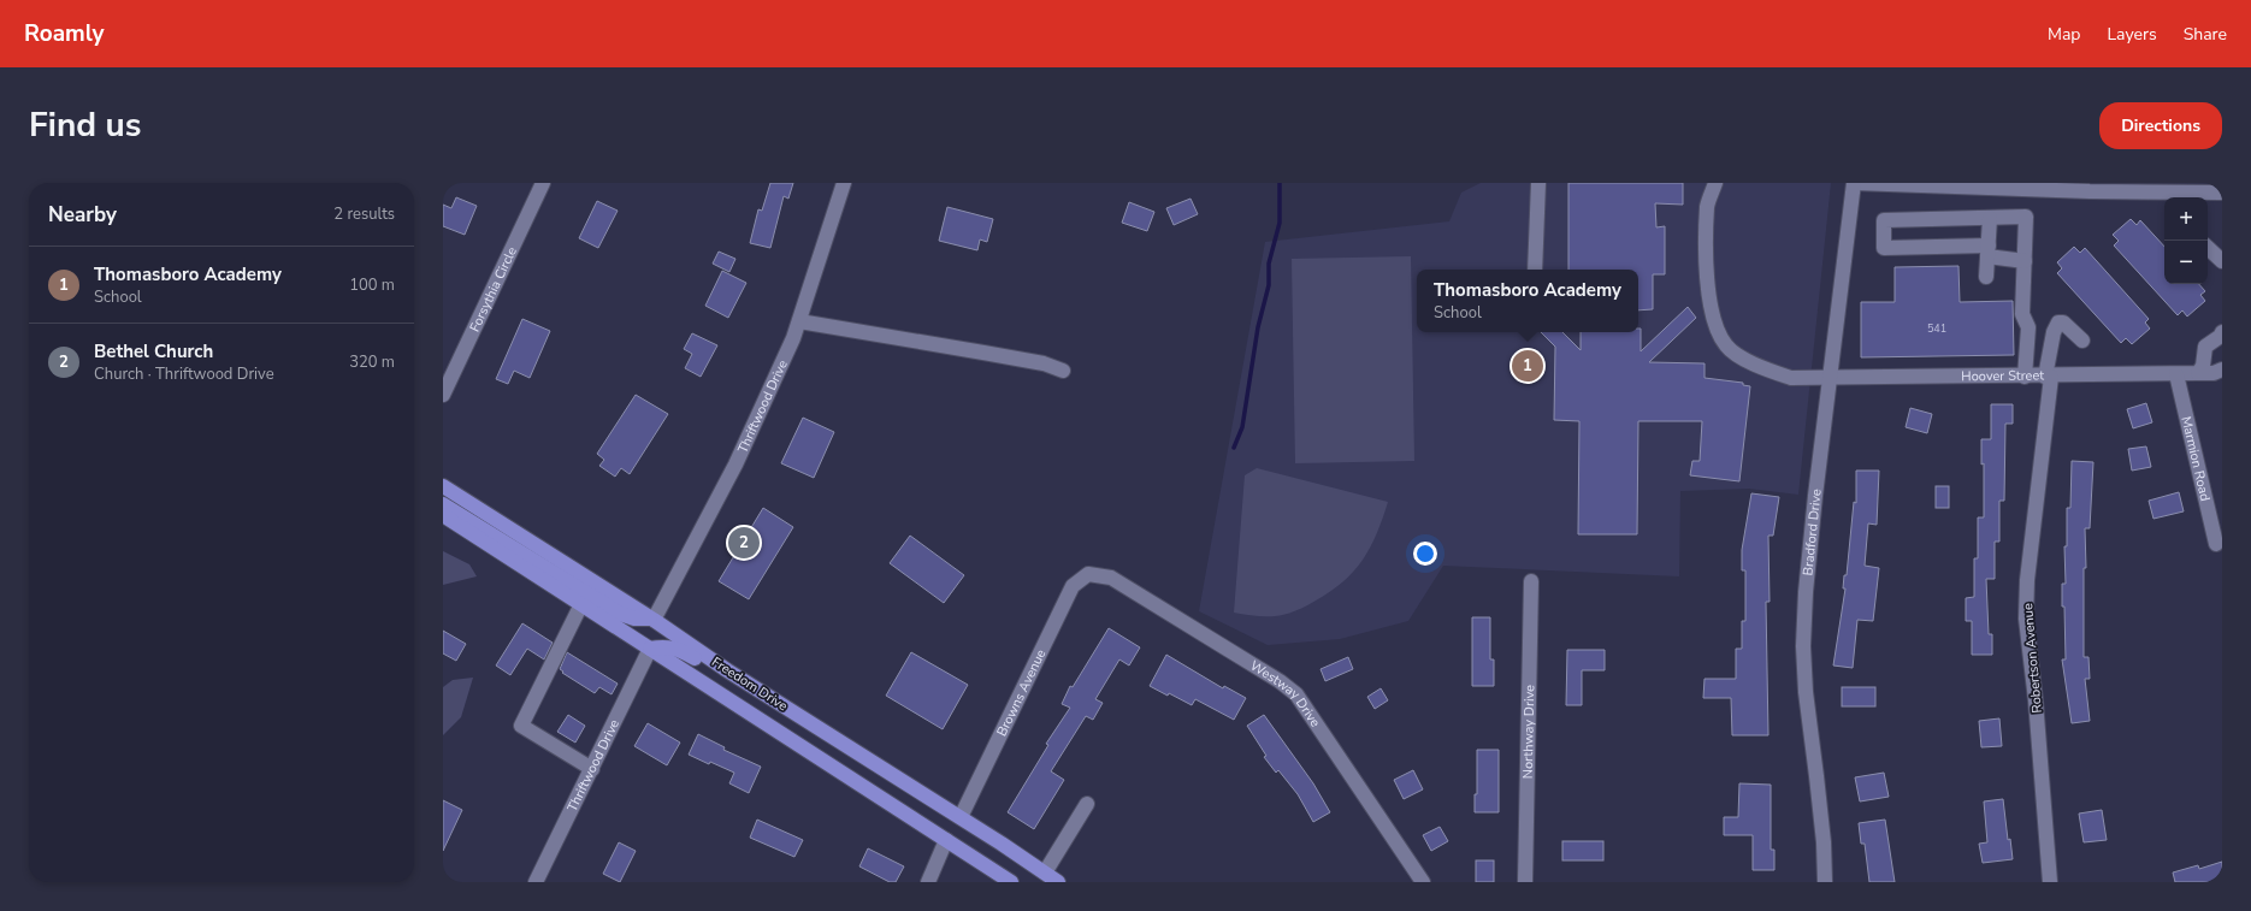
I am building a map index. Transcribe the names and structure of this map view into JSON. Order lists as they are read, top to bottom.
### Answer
{
  "streets": {
    "main road": ["Freedom Drive"],
    "street": [
      "Forsythia Circle",
      "Hoover Street",
      "Thriftwood Drive",
      "Marmion Road",
      "Bradford Drive",
      "Robertson Avenue",
      "Browns Avenue",
      "Westway Drive",
      "Northway Drive"
    ]
  },
  "crossings": [
    ["Hoover Street", "Marmion Road"],
    ["Hoover Street", "Bradford Drive"],
    ["Hoover Street", "Robertson Avenue"],
    ["Thriftwood Drive", "Freedom Drive"],
    ["Freedom Drive", "Browns Avenue"],
    ["Browns Avenue", "Westway Drive"]
  ],
  "house_numbers": ["541"],
  "page": {
    "header": "Roamly",
    "nav": ["Map", "Layers", "Share"],
    "title": "Find us",
    "buttons": "Directions",
    "heading": ["Nearby", "2 results"],
    "map_buttons": ["+", "−"],
    "list": [
      {
        "mark": "1",
        "name": "Thomasboro Academy",
        "note": "School",
        "value": "100 m"
      },
      {
        "mark": "2",
        "name": "Bethel Church",
        "note": "Church · Thriftwood Drive",
        "value": "320 m"
      }
    ],
    "popup": ["Thomasboro Academy", "School"],
    "pins": ["1", "2"]
  }
}
